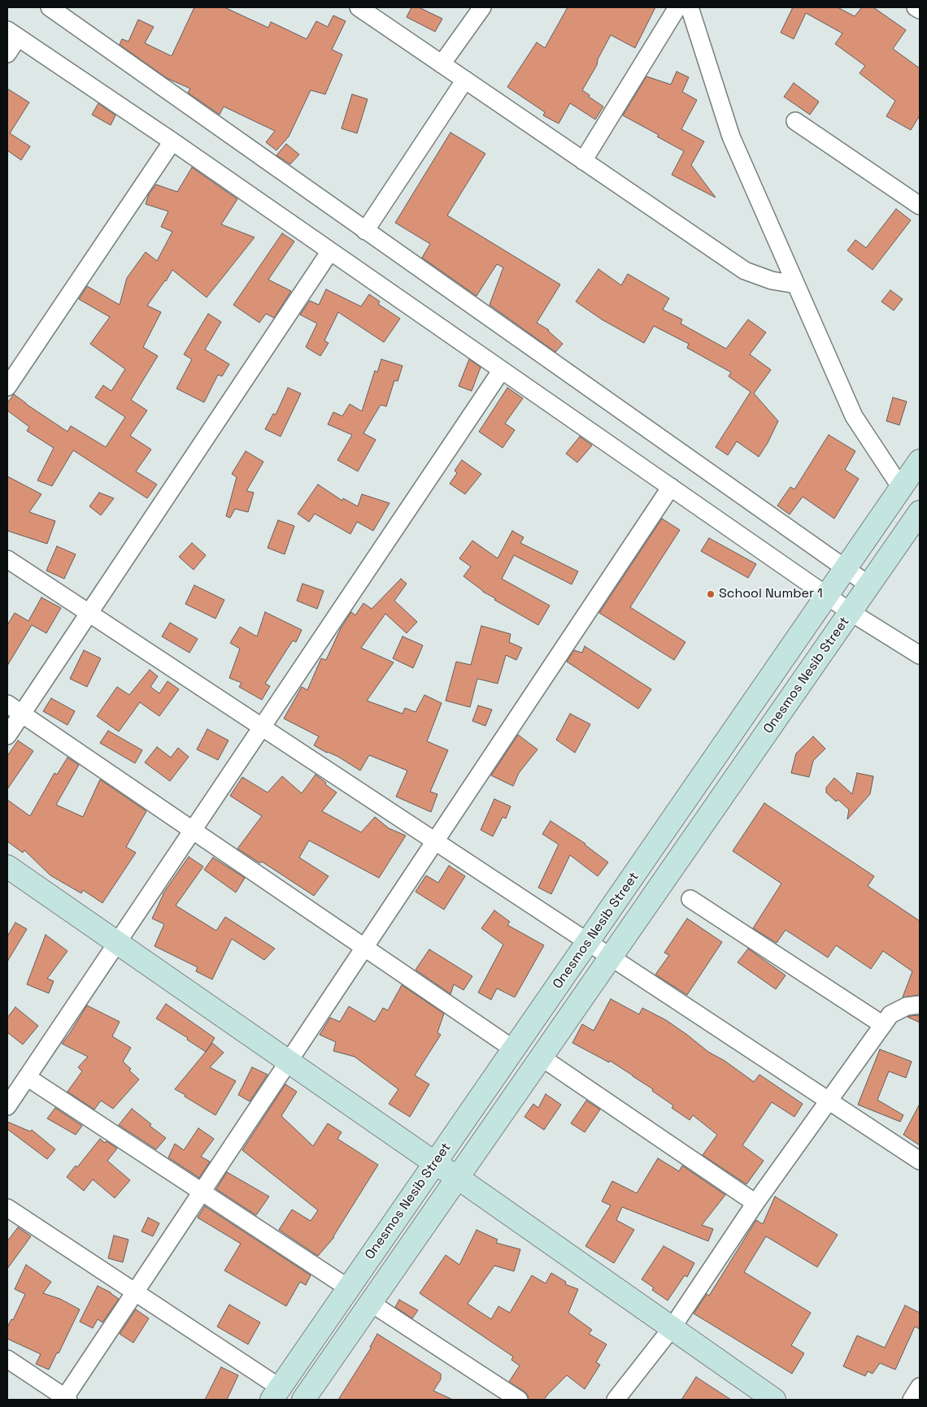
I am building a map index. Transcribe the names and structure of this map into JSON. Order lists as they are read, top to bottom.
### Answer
{
  "streets": {
    "street": ["Onesmos Nesib Street"]
  },
  "places": ["School Number 1"]
}
